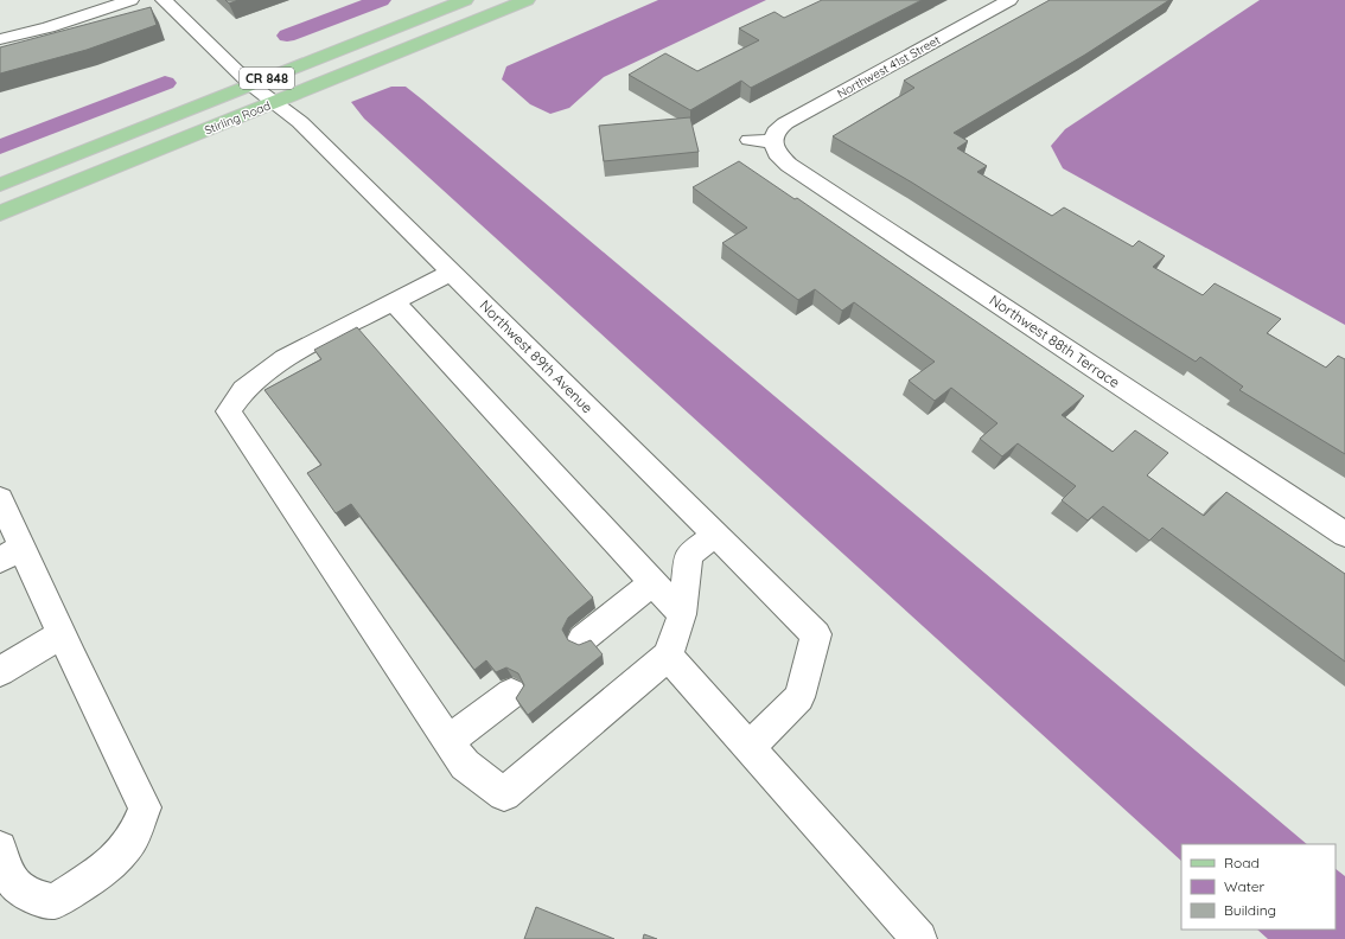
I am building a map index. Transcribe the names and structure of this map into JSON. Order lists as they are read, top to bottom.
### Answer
{
  "streets": {
    "main road": ["CR 848", "Stirling Road"],
    "street": ["Northwest 41st Street", "Northwest 88th Terrace", "Northwest 89th Avenue"]
  },
  "crossings": [
    ["Northwest 41st Street", "Northwest 88th Terrace"],
    ["Stirling Road", "Northwest 89th Avenue"]
  ],
  "legend": ["Road", "Water", "Building"]
}
